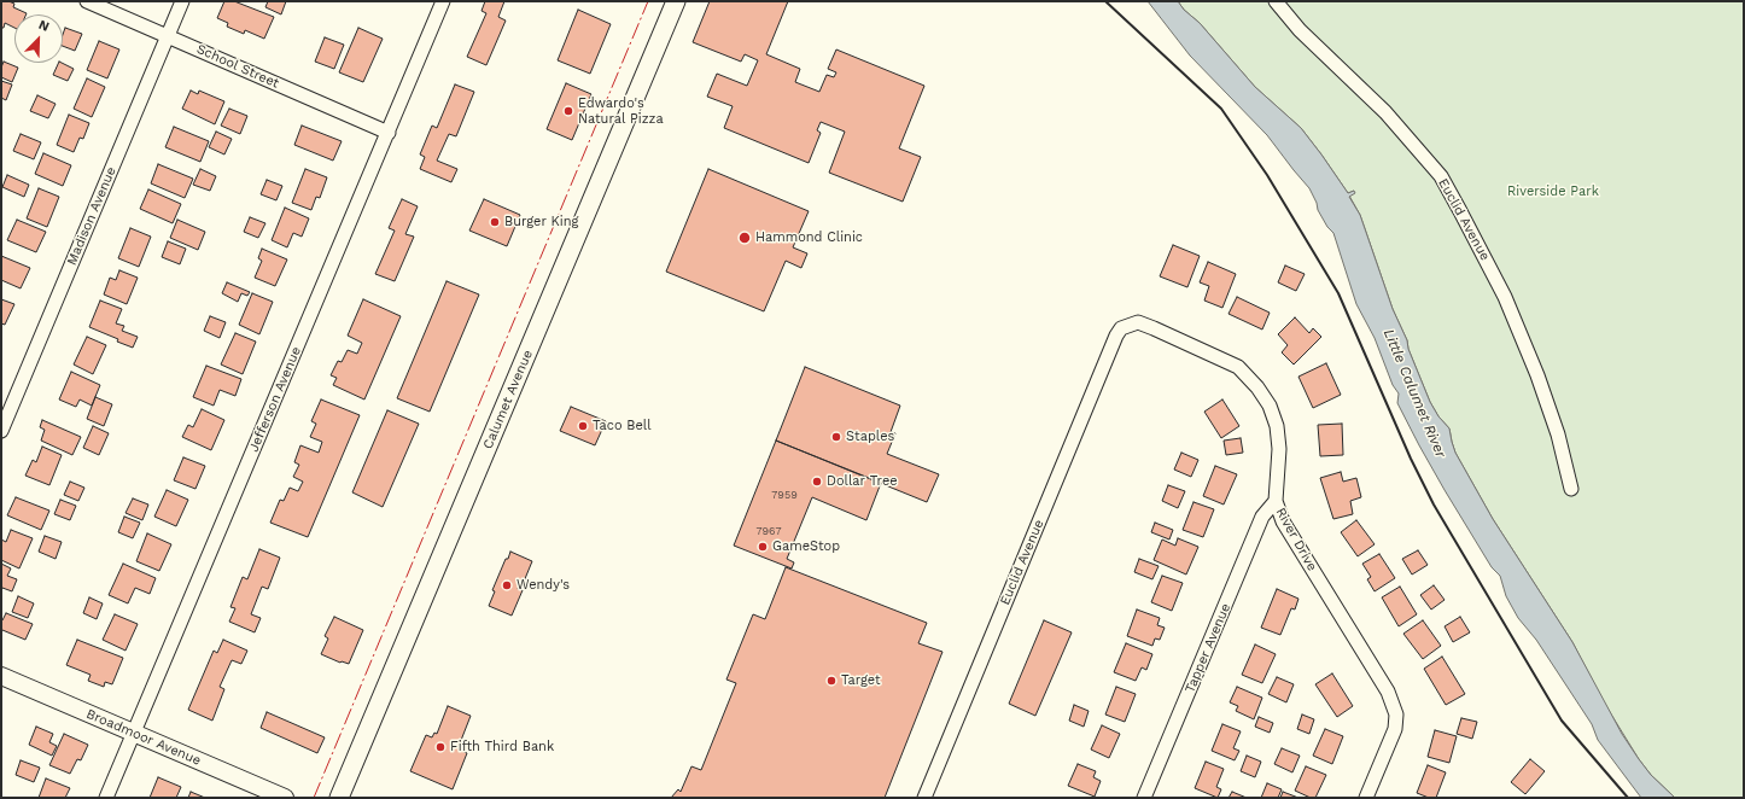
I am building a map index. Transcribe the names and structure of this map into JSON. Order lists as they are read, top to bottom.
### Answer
{
  "streets": {
    "main road": ["Calumet Avenue"],
    "street": [
      "School Street",
      "Madison Avenue",
      "Euclid Avenue",
      "Jefferson Avenue",
      "River Drive",
      "Tapper Avenue",
      "Broadmoor Avenue"
    ]
  },
  "crossings": [
    ["School Street", "Madison Avenue"],
    ["School Street", "Jefferson Avenue"],
    ["Euclid Avenue", "River Drive"],
    ["Jefferson Avenue", "Broadmoor Avenue"],
    ["River Drive", "Tapper Avenue"]
  ],
  "water": ["Little Calumet River"],
  "parks": ["Riverside Park"],
  "places": [
    "Edwardo's Natural Pizza",
    "Burger King",
    "Hammond Clinic",
    "Taco Bell",
    "Staples",
    "Dollar Tree",
    "GameStop",
    "Wendy's",
    "Target",
    "Fifth Third Bank"
  ],
  "house_numbers": ["7959", "7967"],
  "north": "top right"
}
